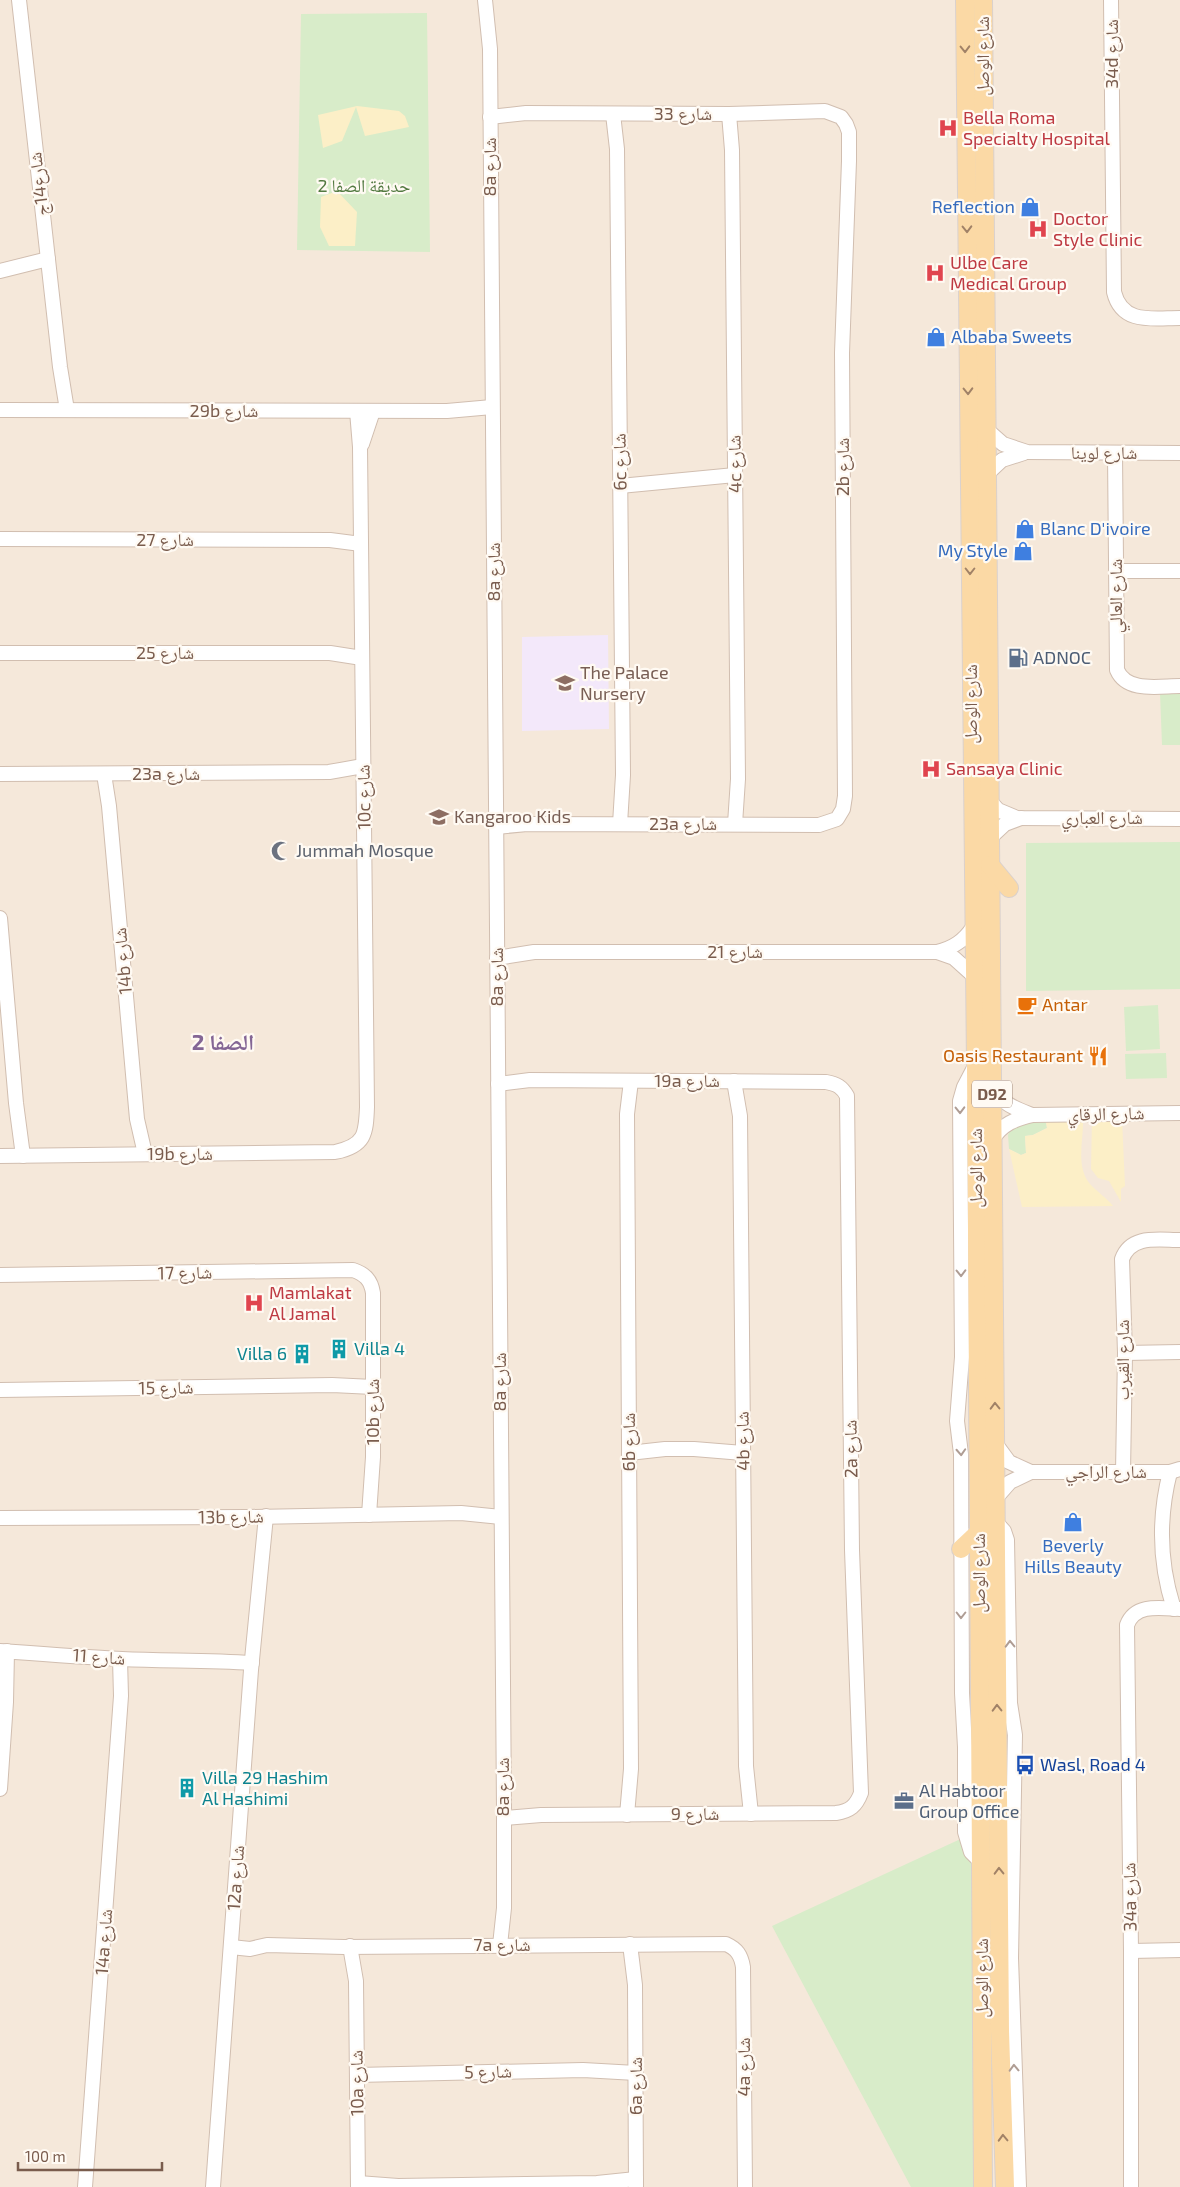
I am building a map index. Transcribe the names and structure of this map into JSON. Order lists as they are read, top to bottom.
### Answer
{
  "streets": {
    "main road": ["شارع الوصل", "D92"],
    "street": [
      "34d شارع",
      "شارع 33",
      "8a شارع",
      "شارع14ج",
      "29b شارع",
      "شارع لوينا",
      "6c شارع",
      "4c شارع",
      "2b شارع",
      "شارع 27",
      "شارع العالي",
      "شارع 25",
      "23a شارع",
      "10c شارع",
      "شارع العباري",
      "شارع 21",
      "14b شارع",
      "19a شارع",
      "شارع الرقاي",
      "19b شارع",
      "شارع 17",
      "شارع القيرب",
      "شارع 15",
      "10b شارع",
      "4b شارع",
      "6b شارع",
      "2a شارع",
      "شارع الراجي",
      "13b شارع",
      "شارع 11",
      "شارع 9",
      "12a شارع",
      "34a شارع",
      "14a شارع",
      "7a شارع",
      "4a شارع",
      "شارع 5",
      "10a شارع",
      "6a شارع"
    ]
  },
  "crossings": [
    ["شارع الوصل", "شارع لوينا"],
    ["شارع الوصل", "شارع العباري"],
    ["شارع الوصل", "شارع 21"],
    ["شارع الوصل", "شارع الرقاي"],
    ["شارع الوصل", "شارع الراجي"],
    ["شارع 33", "8a شارع"],
    ["شارع 33", "6c شارع"],
    ["شارع 33", "4c شارع"],
    ["شارع 33", "2b شارع"],
    ["8a شارع", "29b شارع"],
    ["8a شارع", "23a شارع"],
    ["8a شارع", "شارع 21"],
    ["8a شارع", "19a شارع"],
    ["8a شارع", "13b شارع"],
    ["8a شارع", "شارع 9"],
    ["8a شارع", "7a شارع"],
    ["شارع14ج", "29b شارع"],
    ["29b شارع", "10c شارع"],
    ["شارع لوينا", "شارع العالي"],
    ["6c شارع", "23a شارع"],
    ["4c شارع", "23a شارع"],
    ["2b شارع", "23a شارع"],
    ["شارع 27", "10c شارع"],
    ["شارع 25", "10c شارع"],
    ["23a شارع", "10c شارع"],
    ["23a شارع", "14b شارع"],
    ["10c شارع", "19b شارع"],
    ["14b شارع", "19b شارع"],
    ["19a شارع", "4b شارع"],
    ["19a شارع", "6b شارع"],
    ["19a شارع", "2a شارع"],
    ["شارع 17", "10b شارع"],
    ["شارع القيرب", "شارع الراجي"],
    ["شارع 15", "10b شارع"],
    ["10b شارع", "13b شارع"],
    ["4b شارع", "شارع 9"],
    ["6b شارع", "شارع 9"],
    ["2a شارع", "شارع 9"],
    ["13b شارع", "12a شارع"],
    ["شارع 11", "12a شارع"],
    ["شارع 11", "14a شارع"],
    ["12a شارع", "7a شارع"],
    ["7a شارع", "4a شارع"],
    ["7a شارع", "10a شارع"],
    ["7a شارع", "6a شارع"],
    ["شارع 5", "10a شارع"],
    ["شارع 5", "6a شارع"]
  ],
  "districts": ["الصفا 2"],
  "parks": ["حديقة الصفا 2"],
  "places": {
    "hospital": [
      "Bella Roma Specialty Hospital",
      "Doctor Style Clinic",
      "Ulbe Care Medical Group",
      "Sansaya Clinic",
      "Mamlakat Al Jamal"
    ],
    "shop": [
      "Reflection",
      "Albaba Sweets",
      "Blanc D'ivoire",
      "My Style",
      "Beverly Hills Beauty"
    ],
    "fuel station": ["ADNOC"],
    "school or university": ["The Palace Nursery", "Kangaroo Kids"],
    "mosque": ["Jummah Mosque"],
    "cafe": ["Antar"],
    "restaurant": ["Oasis Restaurant"],
    "building": ["Villa 4", "Villa 6", "Villa 29 Hashim Al Hashimi"],
    "bus stop": ["Wasl, Road 4"],
    "office": ["Al Habtoor Group Office"]
  },
  "scale_bar": "100 m"
}
